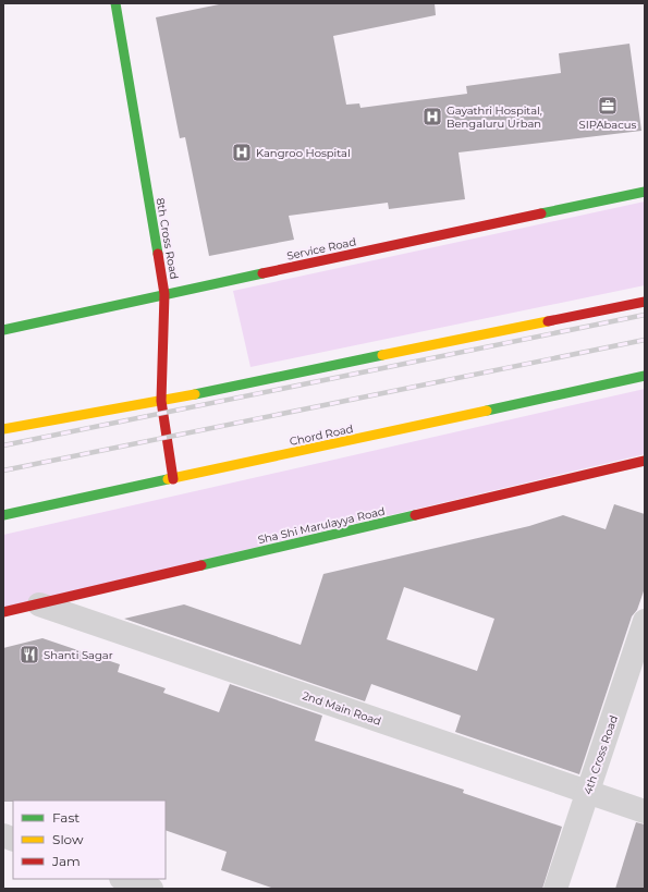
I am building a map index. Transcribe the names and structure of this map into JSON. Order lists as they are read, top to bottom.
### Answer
{
  "streets": {
    "main road": [
      "8th Cross Road",
      "Service Road",
      "Chord Road",
      "Sha Shi Marulayya Road"
    ],
    "street": ["2nd Main Road", "4th Cross Road"]
  },
  "crossings": [
    ["8th Cross Road", "Service Road"],
    ["8th Cross Road", "Chord Road"],
    ["Sha Shi Marulayya Road", "2nd Main Road"],
    ["2nd Main Road", "4th Cross Road"]
  ],
  "places": {
    "office": ["SIPAbacus"],
    "hospital": ["Gayathri Hospital, Bengaluru Urban", "Kangroo Hospital"],
    "restaurant": ["Shanti Sagar"]
  },
  "legend": ["Fast", "Slow", "Jam"]
}
